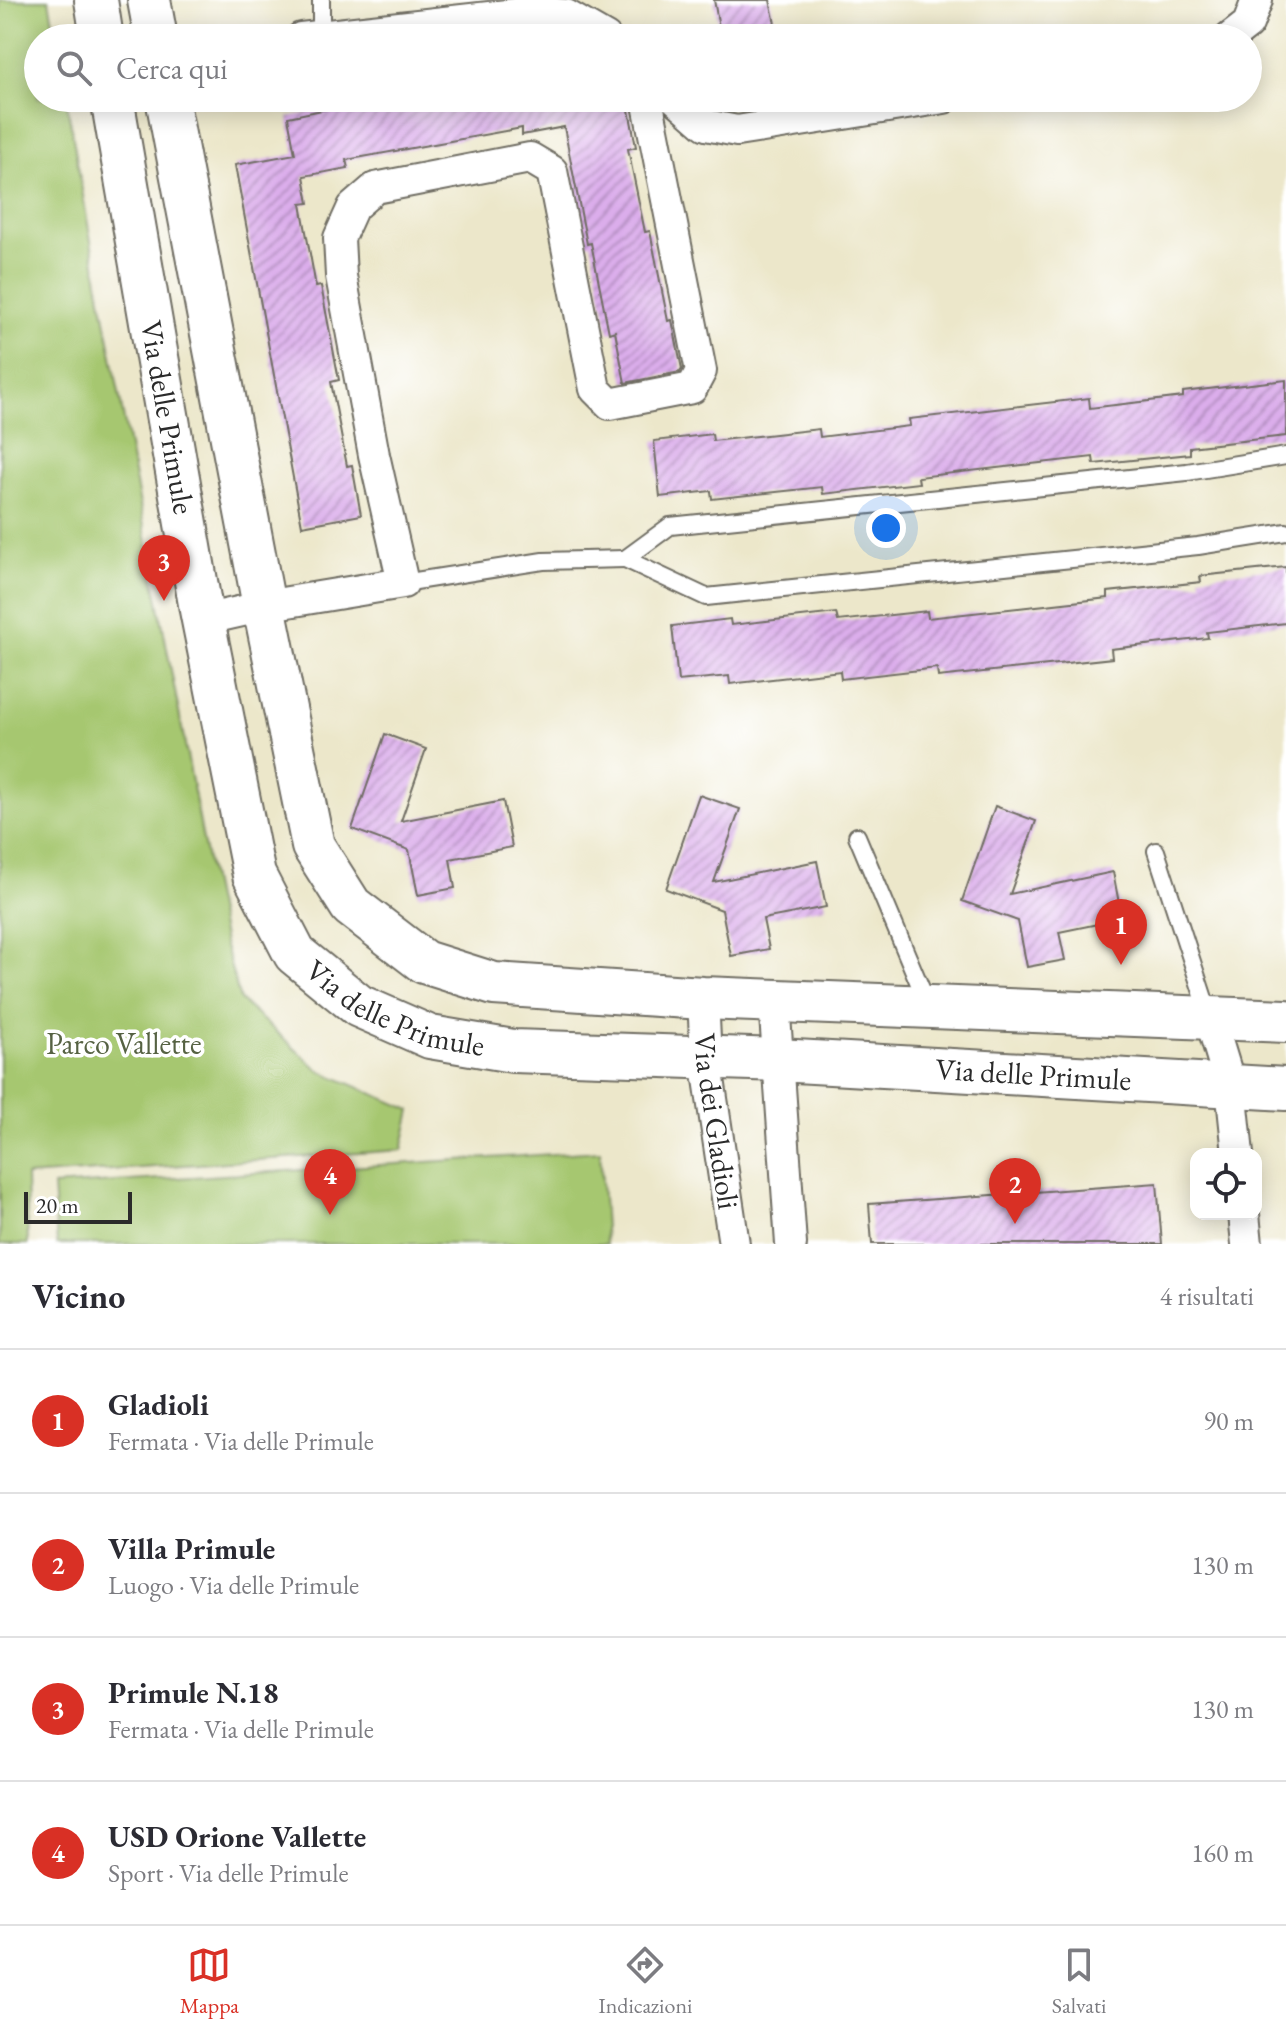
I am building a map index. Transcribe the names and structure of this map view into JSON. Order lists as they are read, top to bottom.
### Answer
{
  "streets": {
    "street": ["Via delle Primule", "Via dei Gladioli"]
  },
  "crossings": [
    ["Via delle Primule", "Via dei Gladioli"]
  ],
  "parks": ["Parco Vallette"],
  "scale_bar": "20 m",
  "page": {
    "search": "Cerca qui",
    "pins": [
      "3",
      "1",
      "4",
      "2"
    ],
    "scale": "20 m",
    "heading": ["Vicino", "4 risultati"],
    "list": [
      {
        "mark": "1",
        "name": "Gladioli",
        "note": "Fermata · Via delle Primule",
        "value": "90 m"
      },
      {
        "mark": "2",
        "name": "Villa Primule",
        "note": "Luogo · Via delle Primule",
        "value": "130 m"
      },
      {
        "mark": "3",
        "name": "Primule N.18",
        "note": "Fermata · Via delle Primule",
        "value": "130 m"
      },
      {
        "mark": "4",
        "name": "USD Orione Vallette",
        "note": "Sport · Via delle Primule",
        "value": "160 m"
      }
    ],
    "nav": ["Mappa", "Indicazioni", "Salvati"]
  }
}
